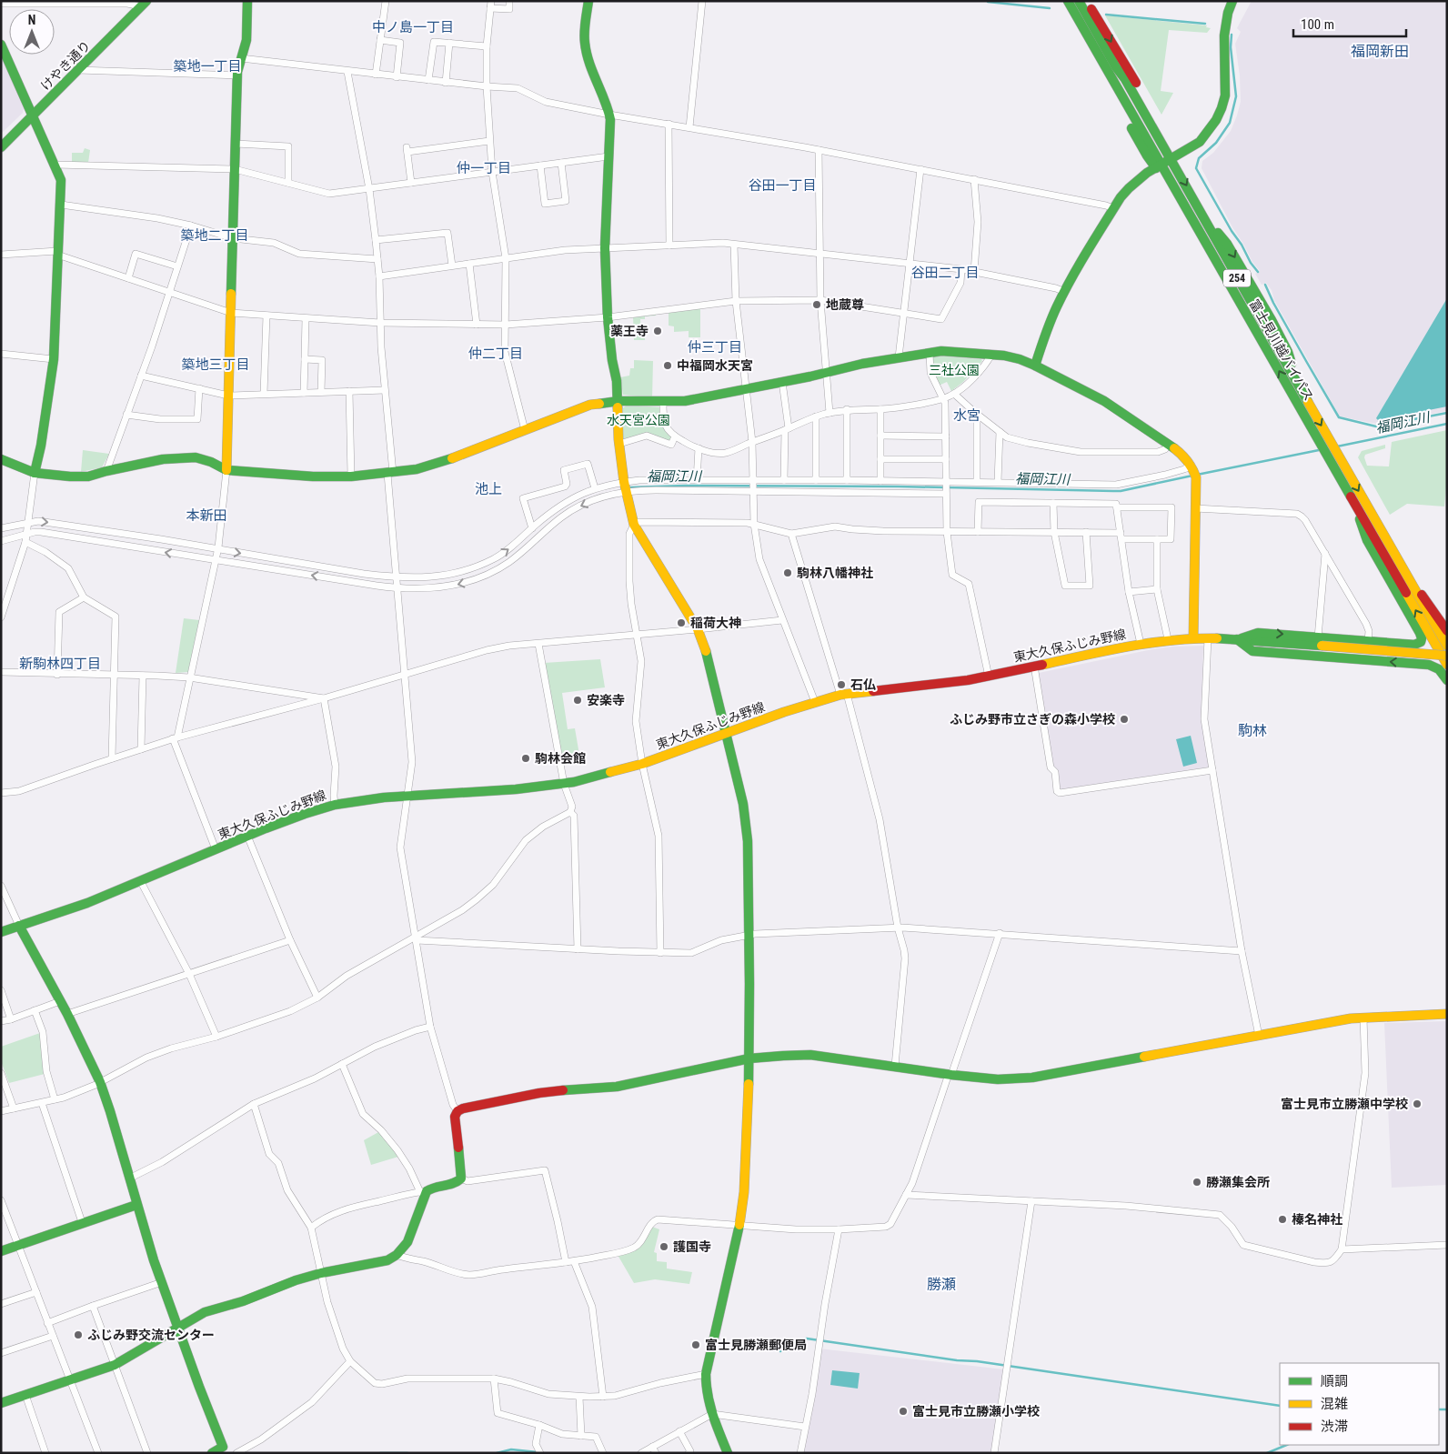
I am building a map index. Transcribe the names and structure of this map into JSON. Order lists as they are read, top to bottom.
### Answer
{
  "streets": {
    "main road": [
      "けやき通り",
      "254",
      "富士見川越バイパス",
      "東大久保ふじみ野線"
    ]
  },
  "crossings": [
    ["254", "富士見川越バイパス"]
  ],
  "districts": [
    "中ノ島一丁目",
    "福岡新田",
    "築地一丁目",
    "仲一丁目",
    "谷田一丁目",
    "築地二丁目",
    "谷田二丁目",
    "仲三丁目",
    "仲二丁目",
    "築地三丁目",
    "水宮",
    "池上",
    "本新田",
    "新駒林四丁目",
    "駒林",
    "勝瀬"
  ],
  "water": ["福岡江川"],
  "parks": ["三社公園", "水天宮公園"],
  "places": [
    "地蔵尊",
    "薬王寺",
    "中福岡水天宮",
    "駒林八幡神社",
    "稲荷大神",
    "石仏",
    "安楽寺",
    "ふじみ野市立さぎの森小学校",
    "駒林会館",
    "富士見市立勝瀬中学校",
    "勝瀬集会所",
    "榛名神社",
    "護国寺",
    "ふじみ野交流センター",
    "富士見勝瀬郵便局",
    "富士見市立勝瀬小学校"
  ],
  "legend": ["順調", "混雑", "渋滞"],
  "scale_bar": "100 m",
  "north": "top"
}
